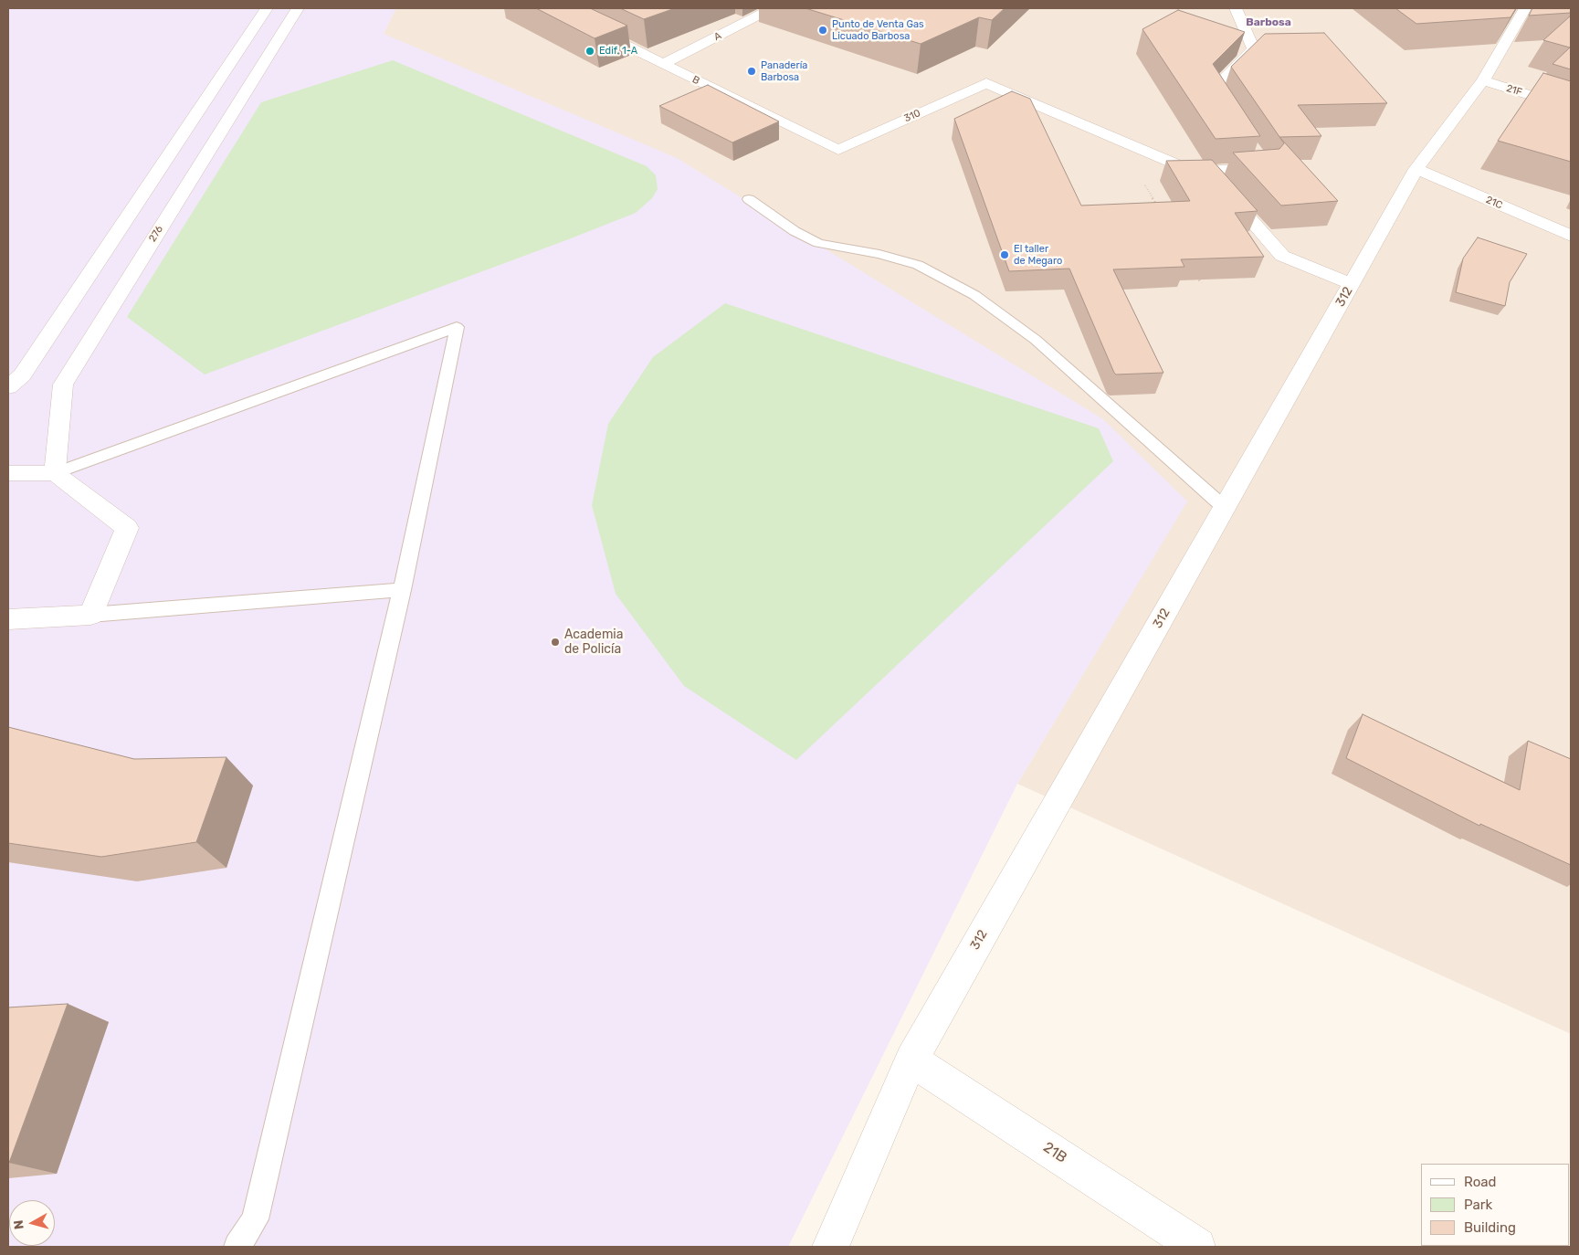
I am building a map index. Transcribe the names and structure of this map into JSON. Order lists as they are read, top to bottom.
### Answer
{
  "streets": {
    "street": [
      "A",
      "B",
      "21F",
      "310",
      "21C",
      "276",
      "312",
      "21B"
    ]
  },
  "crossings": [
    ["A", "B"],
    ["B", "310"],
    ["21F", "312"],
    ["21C", "312"],
    ["312", "21B"]
  ],
  "districts": ["Barbosa"],
  "places": [
    "Punto de Venta Gas Licuado Barbosa",
    "Edif. 1-A",
    "Panadería Barbosa",
    "El taller de Megaro",
    "Academia de Policía"
  ],
  "legend": ["Road", "Park", "Building"],
  "north": "left"
}
